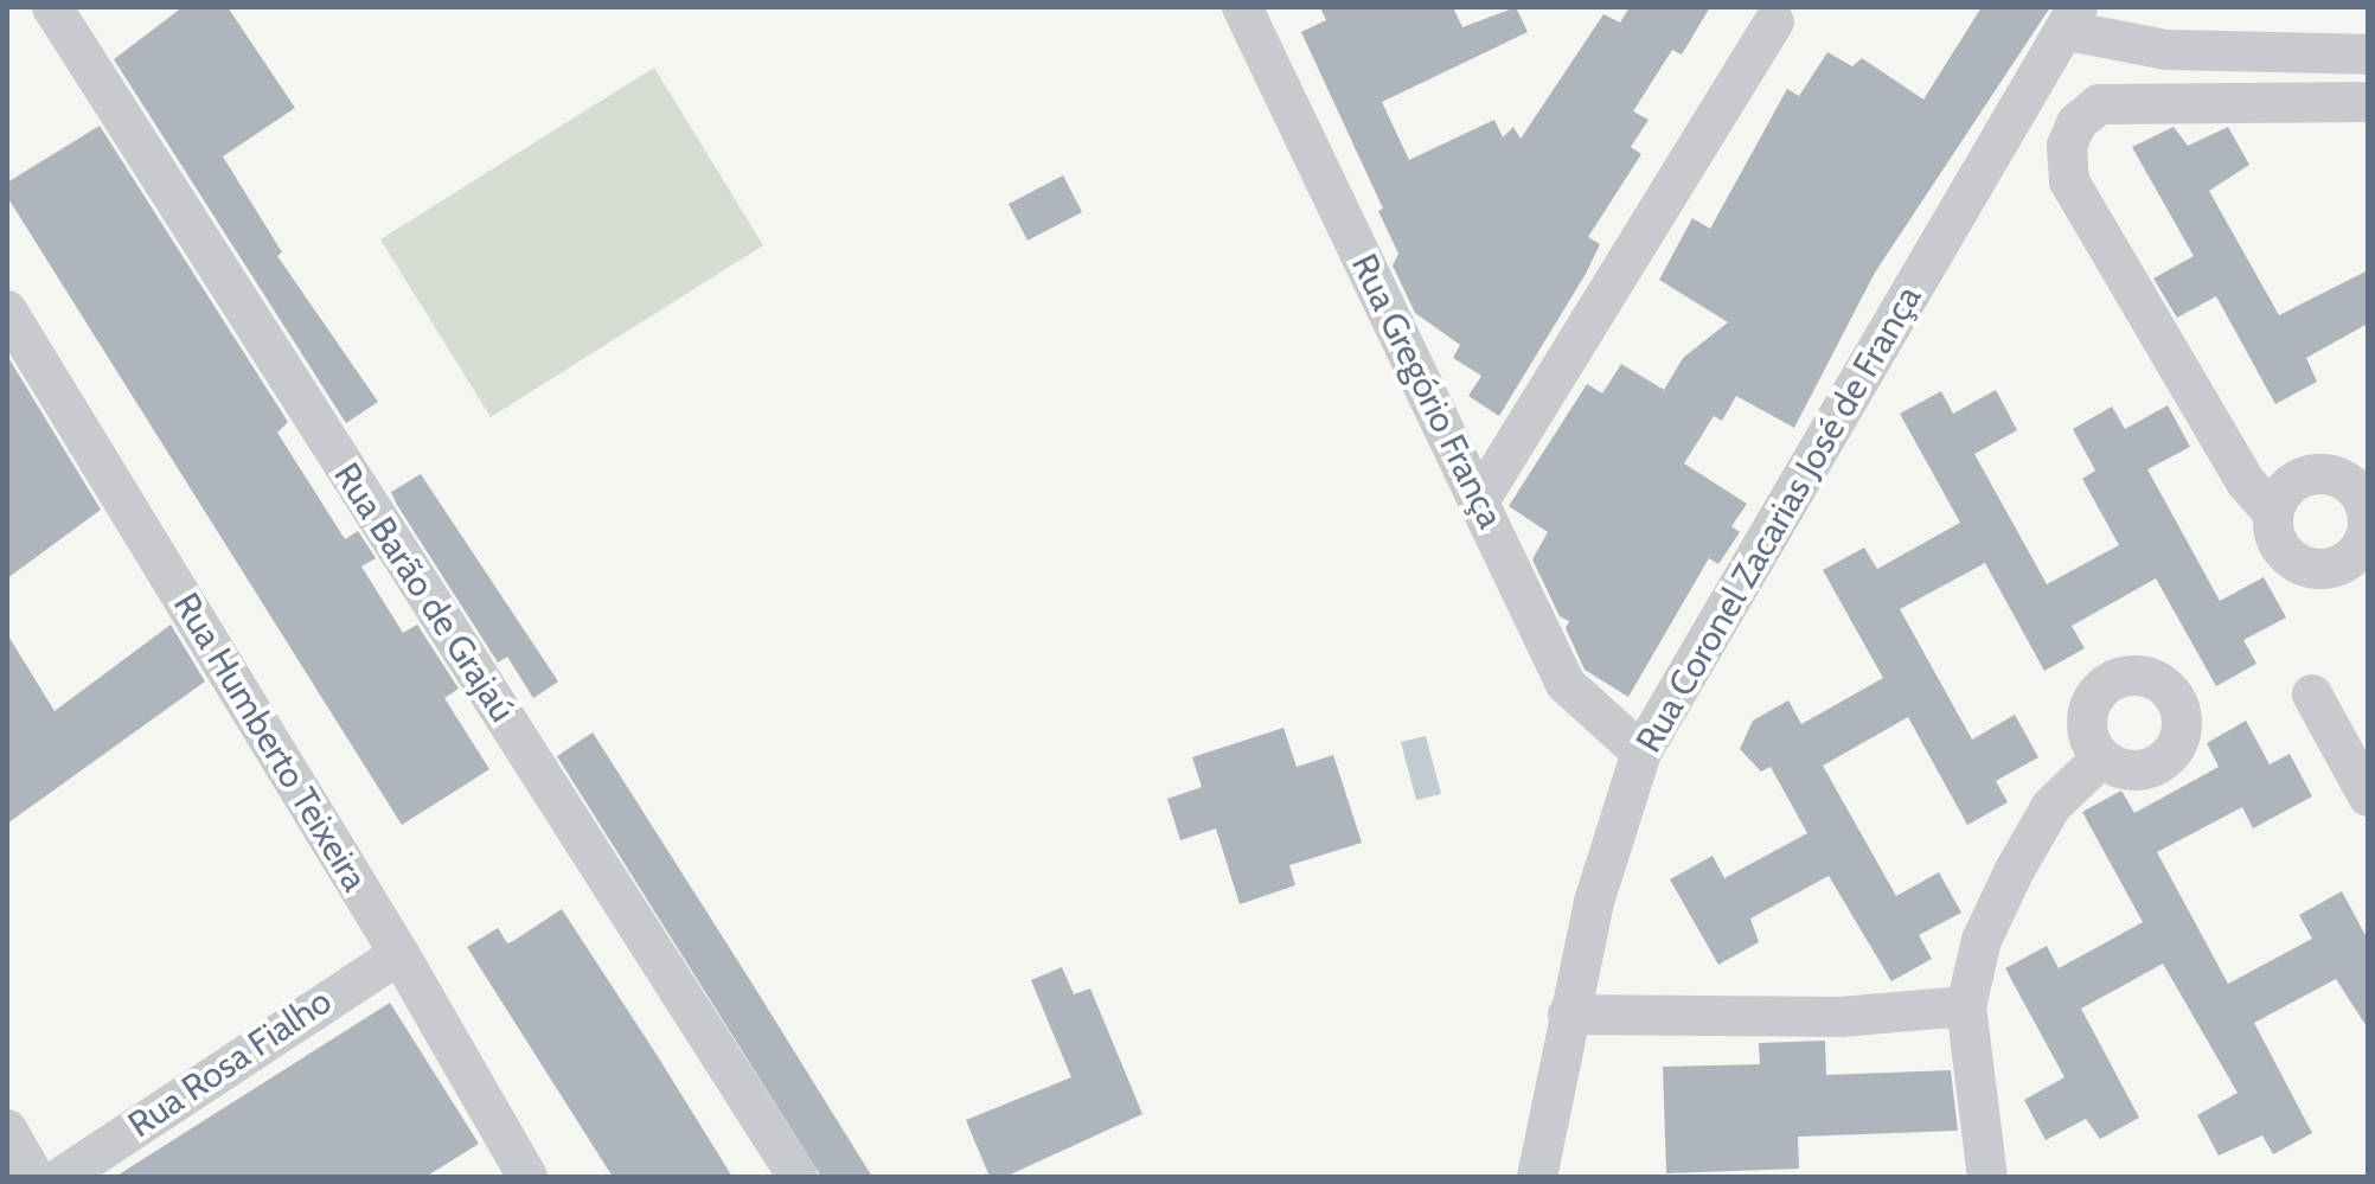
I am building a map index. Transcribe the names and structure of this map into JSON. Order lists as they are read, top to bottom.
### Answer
{
  "streets": {
    "street": [
      "Rua Gregório França",
      "Rua Coronel Zacarias José de França",
      "Rua Barão de Grajaú",
      "Rua Humberto Teixeira",
      "Rua Rosa Fialho"
    ]
  },
  "crossings": [
    ["Rua Gregório França", "Rua Coronel Zacarias José de França"],
    ["Rua Humberto Teixeira", "Rua Rosa Fialho"]
  ]
}
